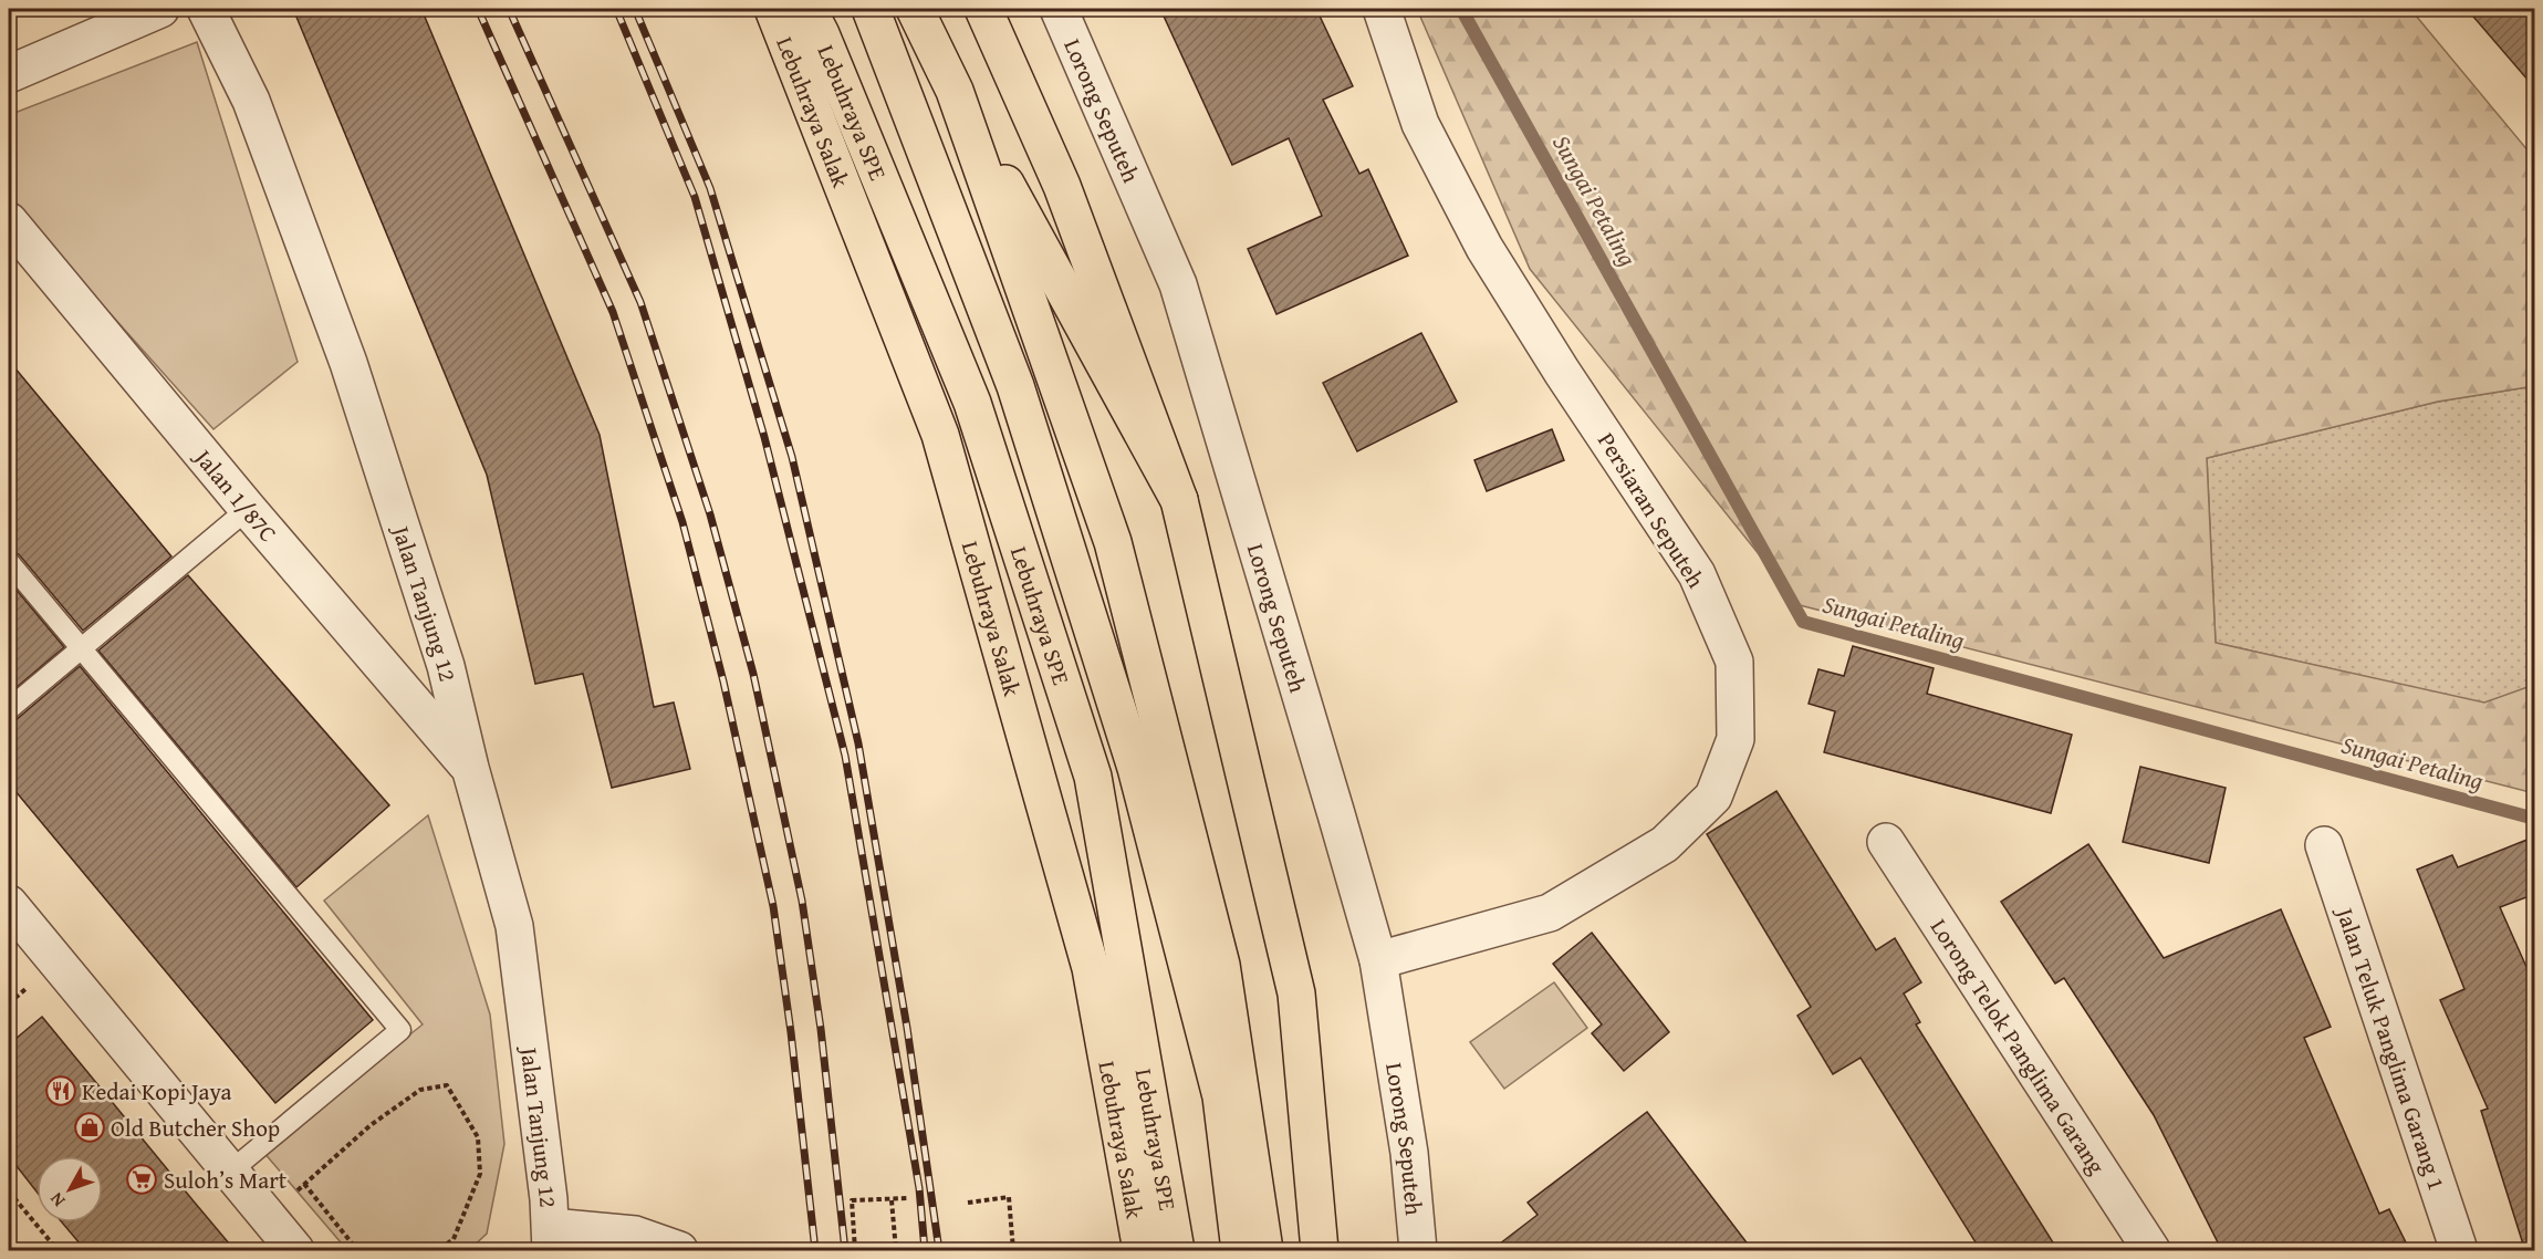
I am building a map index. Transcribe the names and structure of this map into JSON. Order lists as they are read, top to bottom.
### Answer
{
  "streets": {
    "highway": ["Lebuhraya SPE", "Lebuhraya Salak"],
    "street": [
      "Lorong Seputeh",
      "Jalan 1/87C",
      "Persiaran Seputeh",
      "Jalan Tanjung 12",
      "Lorong Telok Panglima Garang",
      "Jalan Teluk Panglima Garang 1"
    ]
  },
  "crossings": [
    ["Lorong Seputeh", "Persiaran Seputeh"],
    ["Jalan 1/87C", "Jalan Tanjung 12"]
  ],
  "water": ["Sungai Petaling"],
  "places": {
    "restaurant": ["Kedai Kopi Jaya"],
    "shop": ["Old Butcher Shop"],
    "supermarket": ["Suloh’s Mart"]
  },
  "north": "bottom left"
}
